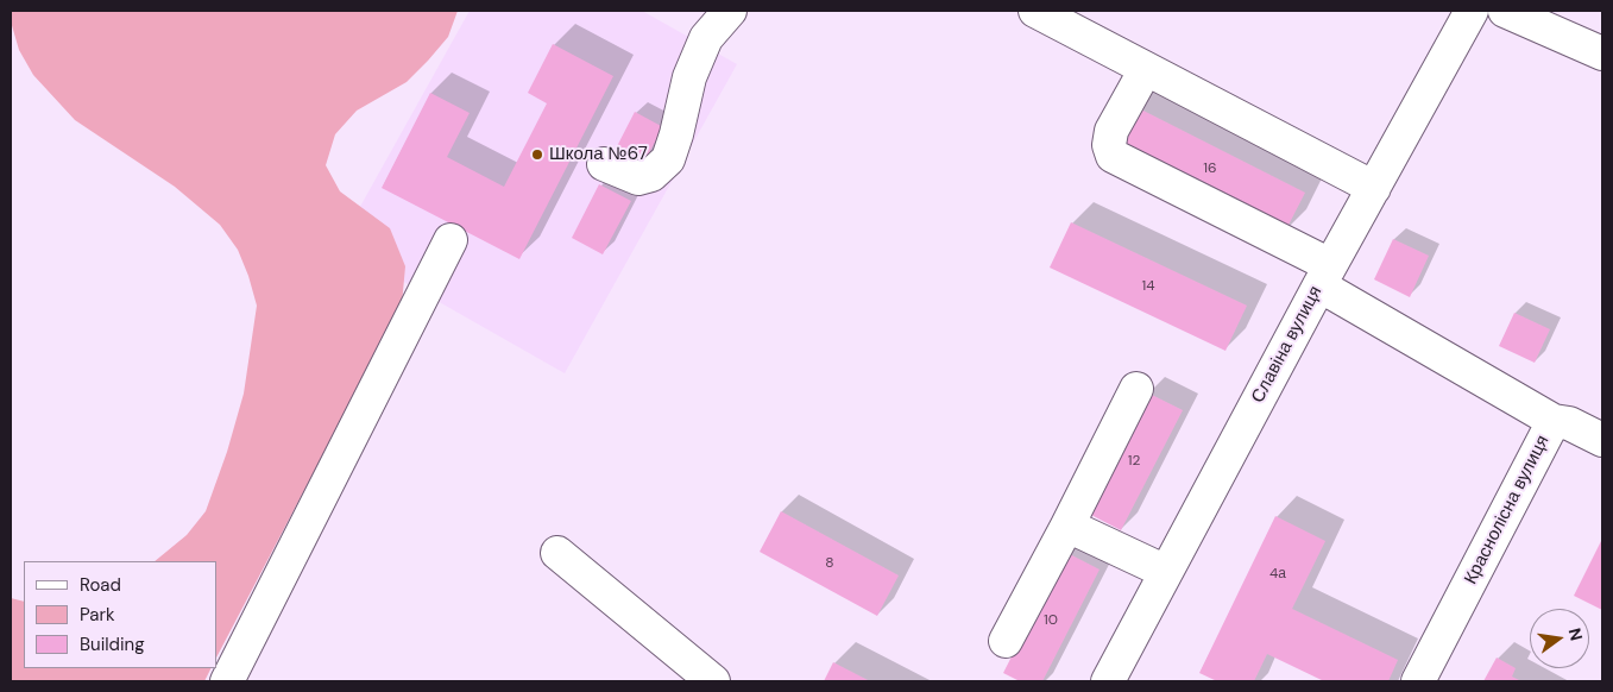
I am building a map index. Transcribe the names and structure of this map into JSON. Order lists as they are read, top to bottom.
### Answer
{
  "streets": {
    "street": ["Славіна вулиця", "Краснолісна вулиця"]
  },
  "crossings": [
    ["Славіна вулиця", "Краснолісна вулиця"]
  ],
  "places": ["Школа №67"],
  "house_numbers": [
    "16",
    "14",
    "12",
    "8",
    "4а",
    "10"
  ],
  "legend": ["Road", "Park", "Building"],
  "north": "right"
}
